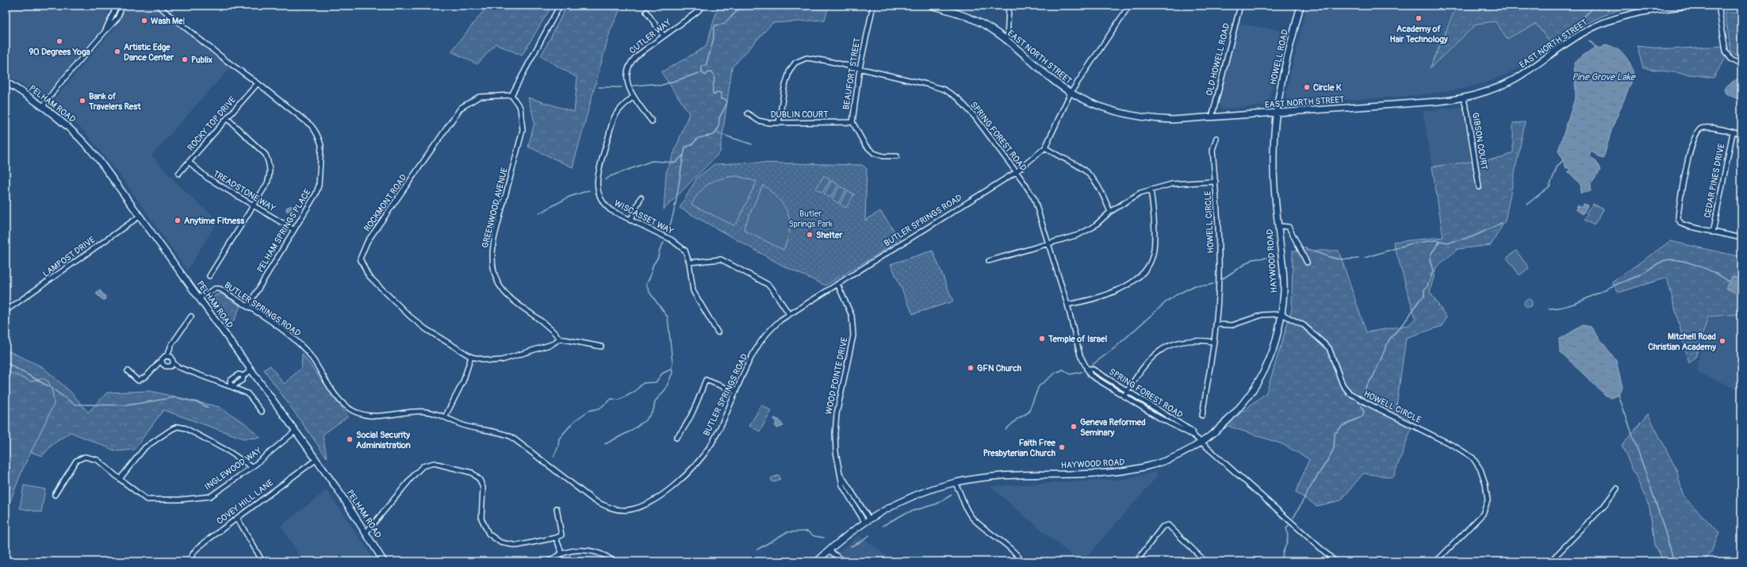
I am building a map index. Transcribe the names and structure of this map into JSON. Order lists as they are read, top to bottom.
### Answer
{
  "streets": {
    "main road": [
      "EAST NORTH STREET",
      "HOWELL ROAD",
      "PELHAM ROAD",
      "HAYWOOD ROAD"
    ],
    "street": [
      "CUTLER WAY",
      "OLD HOWELL ROAD",
      "BEAUFORT STREET",
      "DUBLIN COURT",
      "ROCKY TOP DRIVE",
      "SPRING FOREST ROAD",
      "GIBSON COURT",
      "CEDAR PINES DRIVE",
      "TREADSTONE WAY",
      "ROCKMONT ROAD",
      "GREENWOOD AVENUE",
      "WISCASSET WAY",
      "BUTLER SPRINGS ROAD",
      "HOWELL CIRCLE",
      "PELHAM SPRINGS PLACE",
      "LAMPOST DRIVE",
      "WOOD POINTE DRIVE",
      "INGLEWOOD WAY",
      "COVEY HILL LANE"
    ]
  },
  "crossings": [
    ["CUTLER WAY", "WISCASSET WAY"],
    ["EAST NORTH STREET", "HOWELL ROAD"],
    ["EAST NORTH STREET", "OLD HOWELL ROAD"],
    ["EAST NORTH STREET", "GIBSON COURT"],
    ["EAST NORTH STREET", "BUTLER SPRINGS ROAD"],
    ["EAST NORTH STREET", "HAYWOOD ROAD"],
    ["HOWELL ROAD", "HAYWOOD ROAD"],
    ["BEAUFORT STREET", "DUBLIN COURT"],
    ["BEAUFORT STREET", "SPRING FOREST ROAD"],
    ["PELHAM ROAD", "BUTLER SPRINGS ROAD"],
    ["PELHAM ROAD", "LAMPOST DRIVE"],
    ["PELHAM ROAD", "INGLEWOOD WAY"],
    ["PELHAM ROAD", "COVEY HILL LANE"],
    ["DUBLIN COURT", "SPRING FOREST ROAD"],
    ["ROCKY TOP DRIVE", "TREADSTONE WAY"],
    ["ROCKY TOP DRIVE", "PELHAM SPRINGS PLACE"],
    ["SPRING FOREST ROAD", "BUTLER SPRINGS ROAD"],
    ["SPRING FOREST ROAD", "HAYWOOD ROAD"],
    ["TREADSTONE WAY", "PELHAM SPRINGS PLACE"],
    ["ROCKMONT ROAD", "GREENWOOD AVENUE"],
    ["BUTLER SPRINGS ROAD", "PELHAM SPRINGS PLACE"],
    ["BUTLER SPRINGS ROAD", "WOOD POINTE DRIVE"],
    ["HOWELL CIRCLE", "HAYWOOD ROAD"],
    ["HAYWOOD ROAD", "WOOD POINTE DRIVE"]
  ],
  "water": ["Pine Grove Lake"],
  "parks": ["Butler Springs Park"],
  "places": [
    "Academy of Hair Technology",
    "Wash Me!",
    "90 Degrees Yoga",
    "Artistic Edge Dance Center",
    "Publix",
    "Circle K",
    "Bank of Travelers Rest",
    "Anytime Fitness",
    "Shelter",
    "Temple of Israel",
    "Mitchell Road Christian Academy",
    "GFN Church",
    "Geneva Reformed Seminary",
    "Social Security Administration",
    "Faith Free Presbyterian Church"
  ]
}
